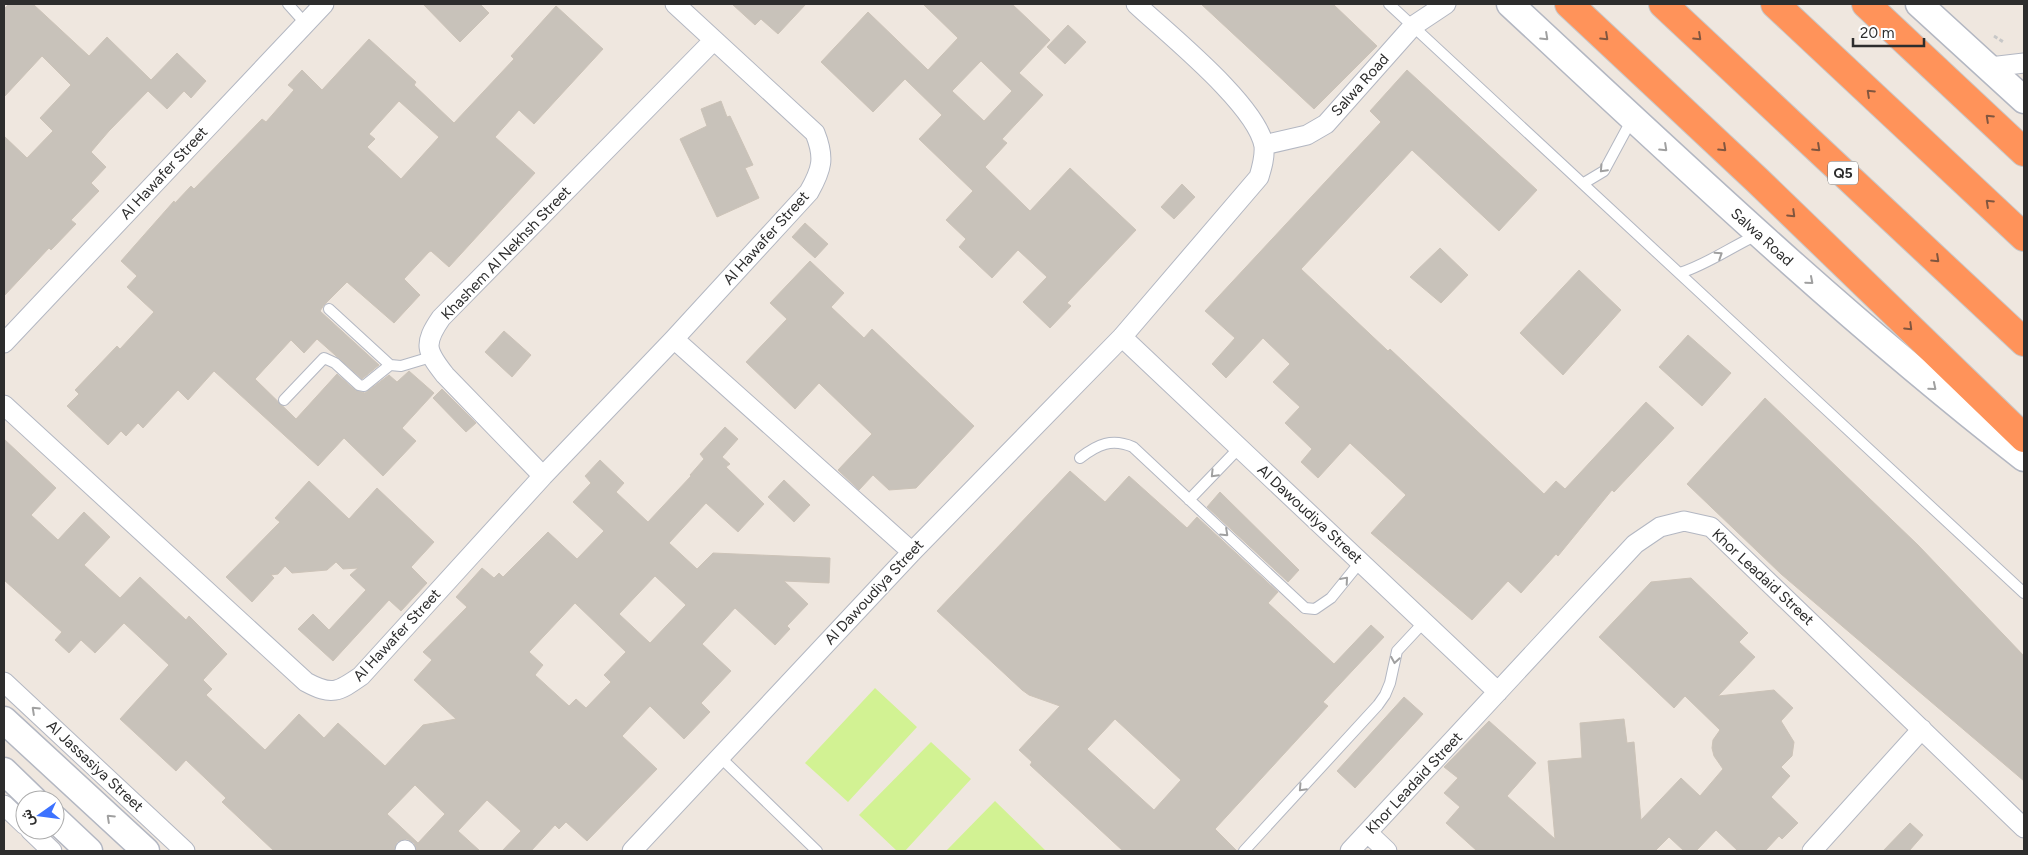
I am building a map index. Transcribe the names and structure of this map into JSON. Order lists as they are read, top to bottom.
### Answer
{
  "streets": {
    "highway": ["Q5"],
    "main road": ["Salwa Road", "Al Jassasiya Street"],
    "street": [
      "Al Hawafer Street",
      "Khashem Al Nekhsh Street",
      "Al Dawoudiya Street",
      "Khor Leadaid Street"
    ]
  },
  "crossings": [
    ["Salwa Road", "Al Dawoudiya Street"],
    ["Al Hawafer Street", "Khashem Al Nekhsh Street"],
    ["Al Dawoudiya Street", "Khor Leadaid Street"]
  ],
  "one_way": ["Salwa Road", "Al Jassasiya Street"],
  "scale_bar": "20 m",
  "north": "left"
}
